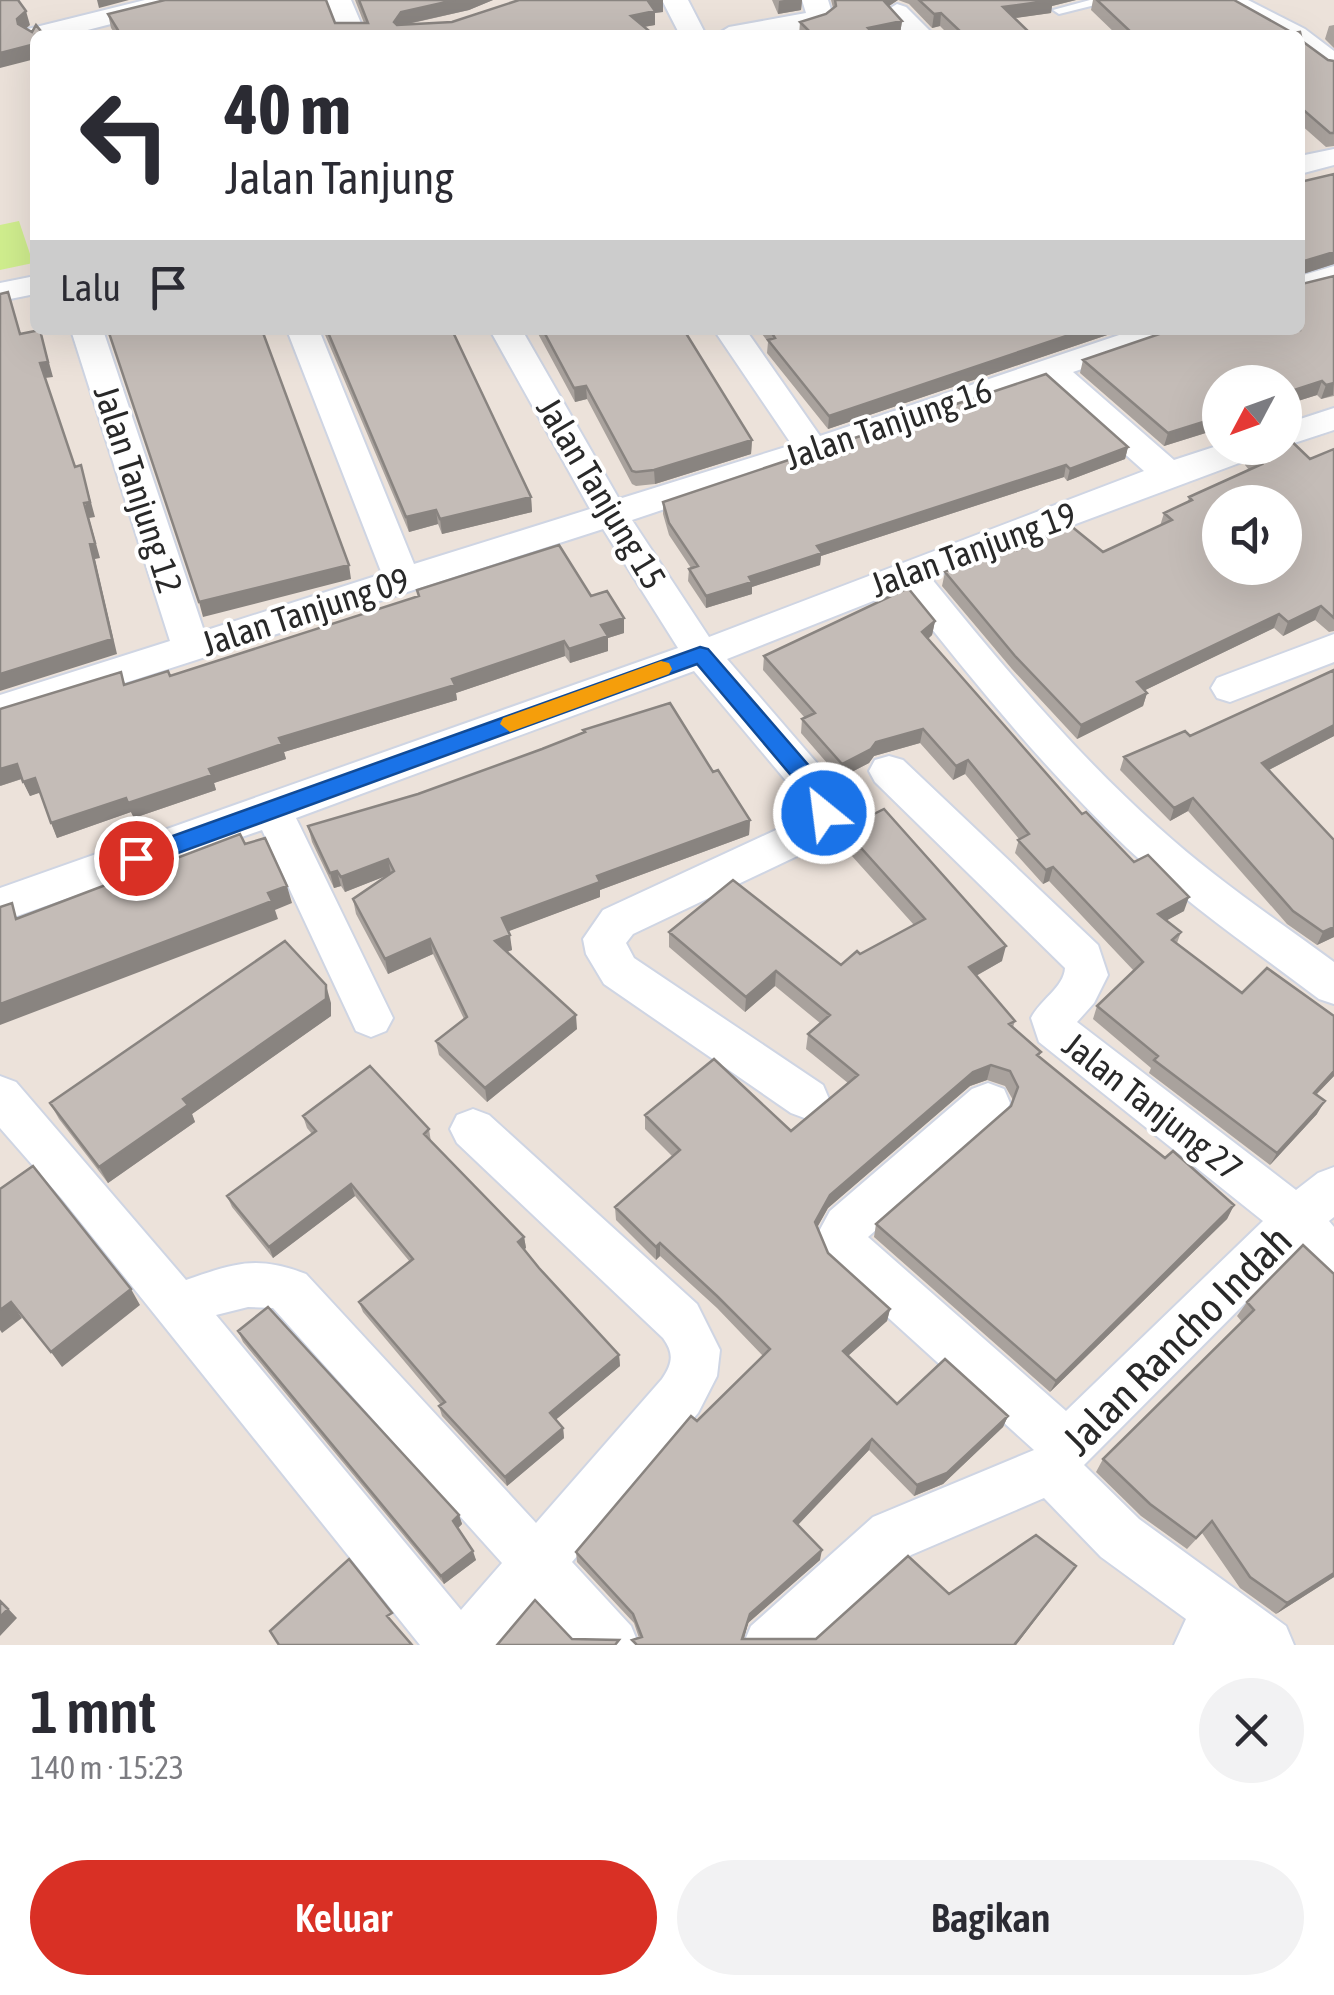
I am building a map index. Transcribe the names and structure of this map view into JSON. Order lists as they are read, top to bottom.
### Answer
{
  "streets": {
    "street": [
      "Jalan Tanjung 16",
      "Jalan Tanjung 12",
      "Jalan Tanjung 15",
      "Jalan Tanjung 19",
      "Jalan Tanjung 09",
      "Jalan Tanjung 27",
      "Jalan Rancho Indah"
    ]
  },
  "crossings": [
    ["Jalan Tanjung 16", "Jalan Tanjung 15"],
    ["Jalan Tanjung 16", "Jalan Tanjung 09"],
    ["Jalan Tanjung 12", "Jalan Tanjung 09"],
    ["Jalan Tanjung 15", "Jalan Tanjung 19"],
    ["Jalan Tanjung 15", "Jalan Tanjung 09"],
    ["Jalan Tanjung 27", "Jalan Rancho Indah"]
  ],
  "north": "bottom left",
  "page": {
    "turn": ["40 m", "Jalan Tanjung"],
    "then": "Lalu",
    "heading": ["1 mnt", "140 m · 15:23"],
    "buttons": ["Keluar", "Bagikan"]
  }
}
